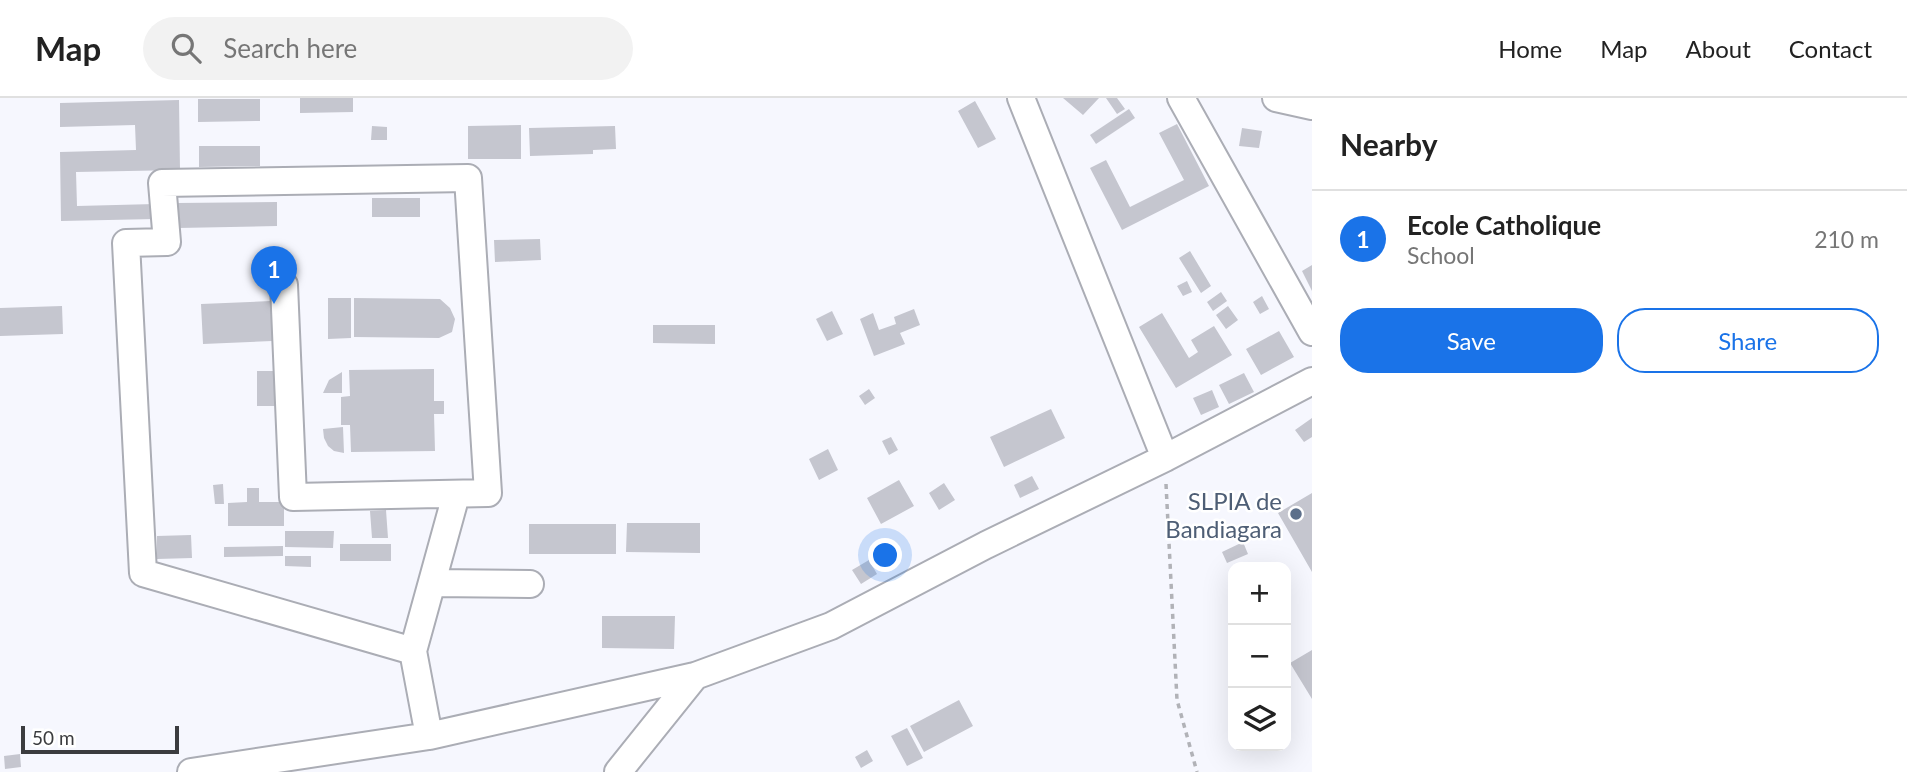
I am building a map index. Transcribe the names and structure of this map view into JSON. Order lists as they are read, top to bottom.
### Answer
{
  "places": ["SLPIA de Bandiagara"],
  "scale_bar": "50 m",
  "page": {
    "header": "Map",
    "search": "Search here",
    "nav": [
      "Home",
      "Map",
      "About",
      "Contact"
    ],
    "heading": "Nearby",
    "list": [
      {
        "mark": "1",
        "name": "Ecole Catholique",
        "note": "School",
        "value": "210 m"
      }
    ],
    "pins": "1",
    "buttons": ["Save", "Share"],
    "map_buttons": ["+", "−"],
    "scale": "50 m"
  }
}
